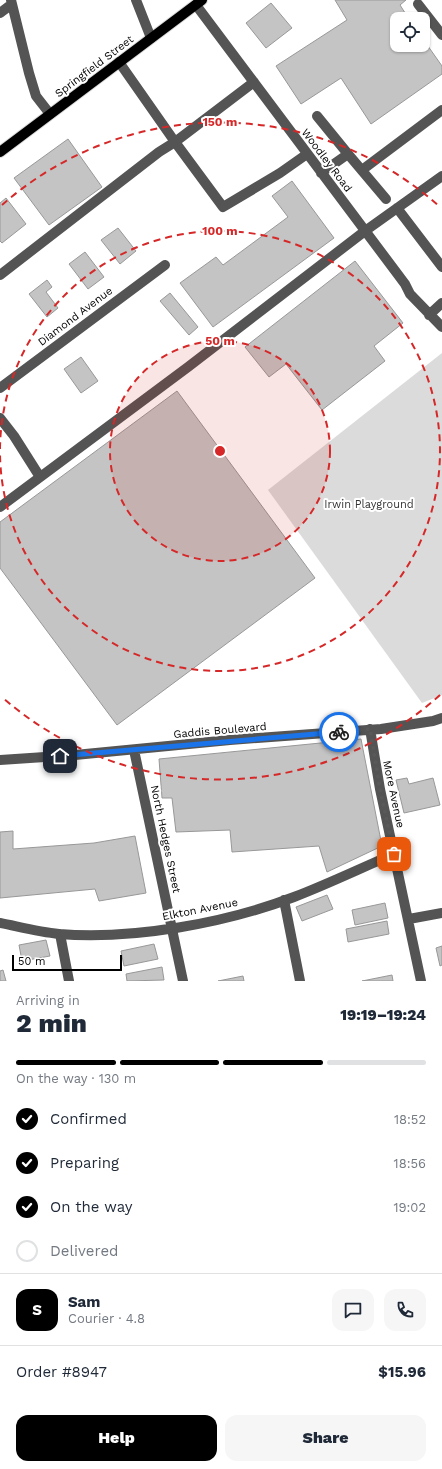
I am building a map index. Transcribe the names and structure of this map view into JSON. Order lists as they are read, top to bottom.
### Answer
{
  "streets": {
    "main road": ["Springfield Street"],
    "street": [
      "Woodley Road",
      "Diamond Avenue",
      "Gaddis Boulevard",
      "More Avenue",
      "North Hedges Street",
      "Elkton Avenue"
    ]
  },
  "crossings": [
    ["Springfield Street", "Woodley Road"],
    ["Gaddis Boulevard", "More Avenue"],
    ["Gaddis Boulevard", "North Hedges Street"],
    ["More Avenue", "Elkton Avenue"],
    ["North Hedges Street", "Elkton Avenue"]
  ],
  "parks": ["Irwin Playground"],
  "scale_bar": "50 m",
  "page": {
    "scale": "50 m",
    "heading": ["2 min", "Arriving in", "19:19–19:24"],
    "panel": [
      "Sam",
      "Courier · 4.8",
      "Order #8947",
      "$15.96"
    ],
    "bar": "On the way · 130 m",
    "list": [
      ["Confirmed", "18:52"],
      ["Preparing", "18:56"],
      ["On the way", "19:02"],
      "Delivered"
    ],
    "round": "S",
    "buttons": ["Help", "Share"]
  },
  "rings": ["150 m", "100 m", "50 m"]
}
